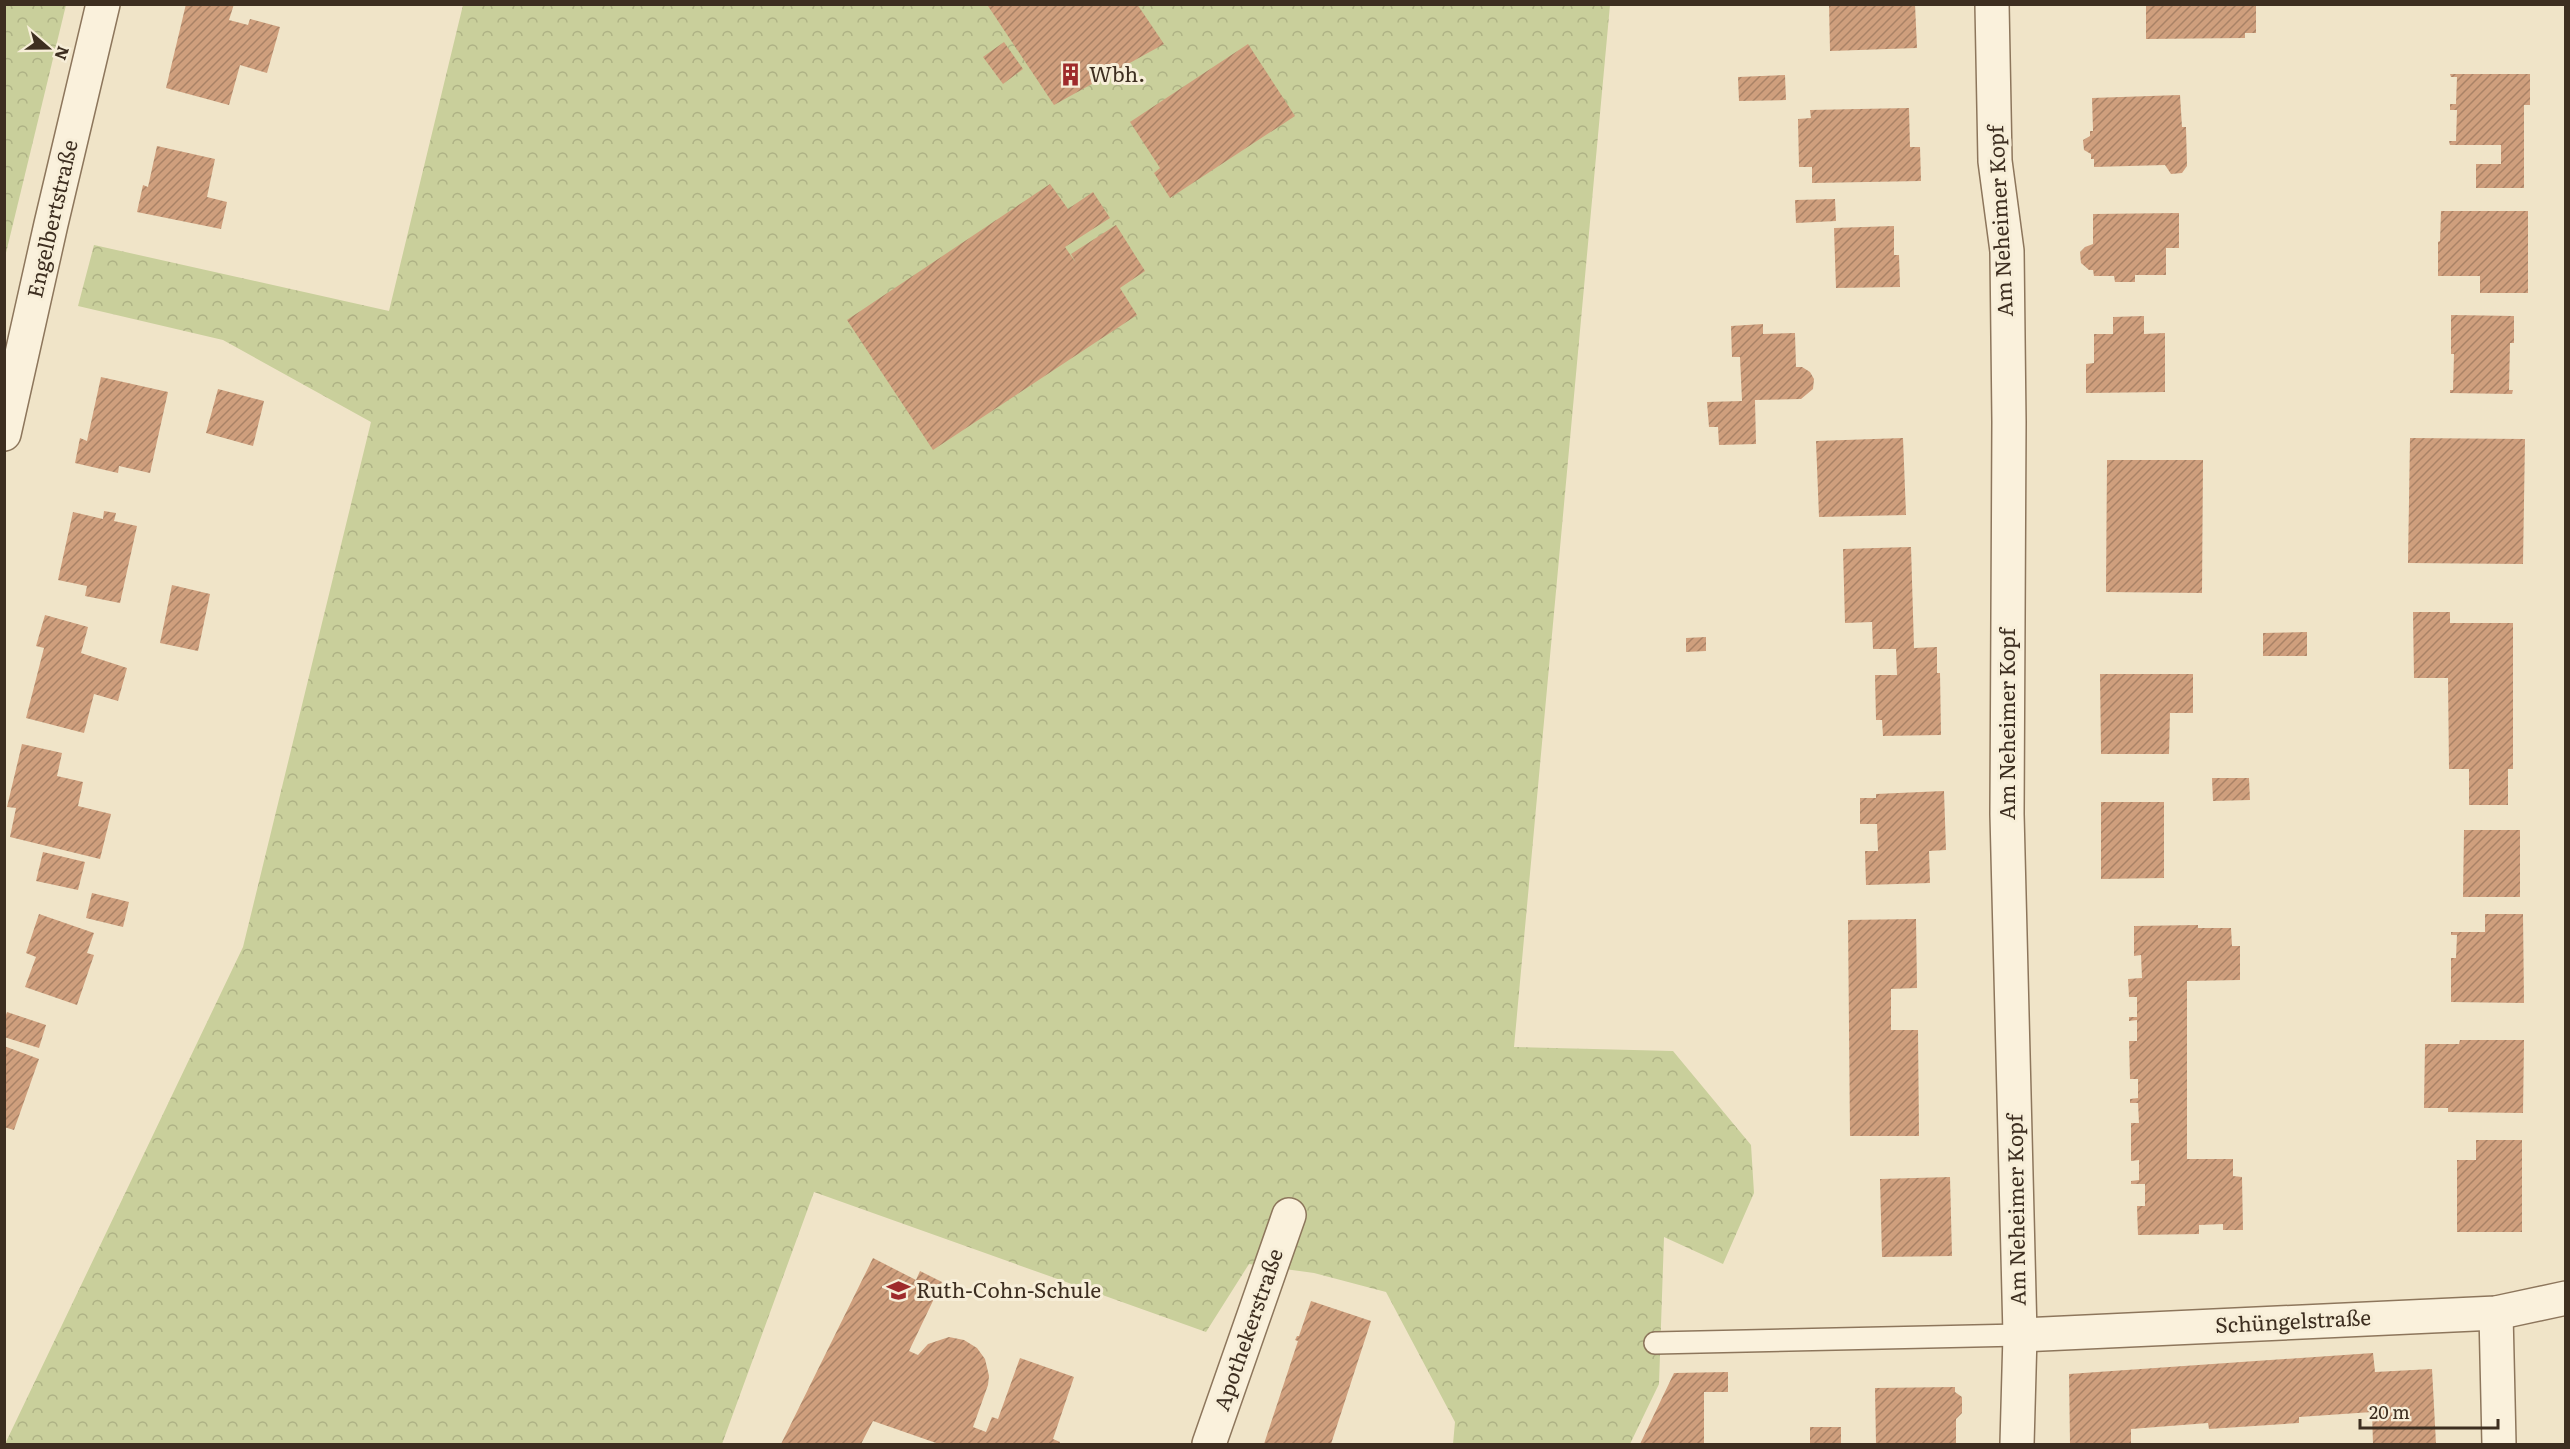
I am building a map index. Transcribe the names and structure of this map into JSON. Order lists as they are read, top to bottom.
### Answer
{
  "streets": {
    "street": [
      "Engelbertstraße",
      "Am Neheimer Kopf",
      "Schüngelstraße",
      "Apothekerstraße"
    ]
  },
  "crossings": [
    ["Am Neheimer Kopf", "Schüngelstraße"]
  ],
  "places": {
    "building": ["Wbh."],
    "school or university": ["Ruth-Cohn-Schule"]
  },
  "scale_bar": "20 m",
  "north": "right"
}
